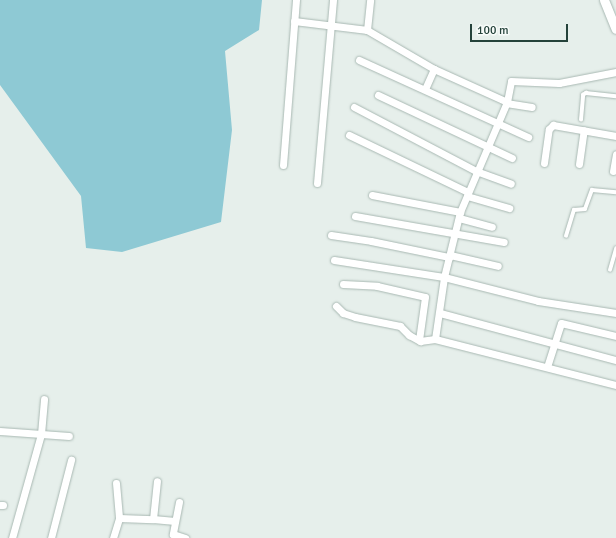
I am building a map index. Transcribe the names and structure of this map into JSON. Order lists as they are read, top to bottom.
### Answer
{
  "scale_bar": "100 m"
}
